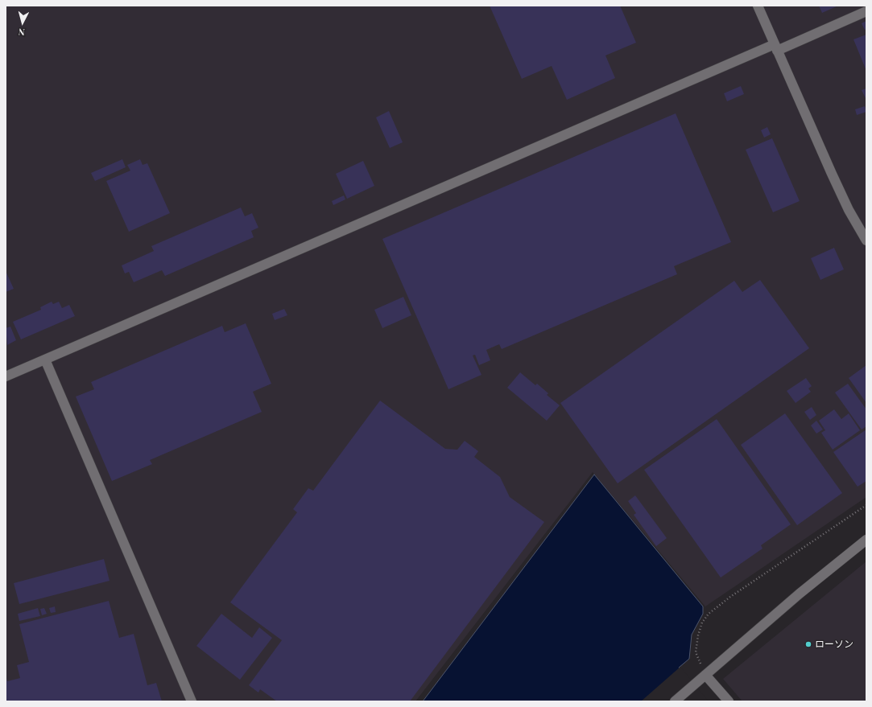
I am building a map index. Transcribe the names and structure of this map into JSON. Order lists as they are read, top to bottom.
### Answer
{
  "places": ["ローソン"],
  "north": "bottom"
}
